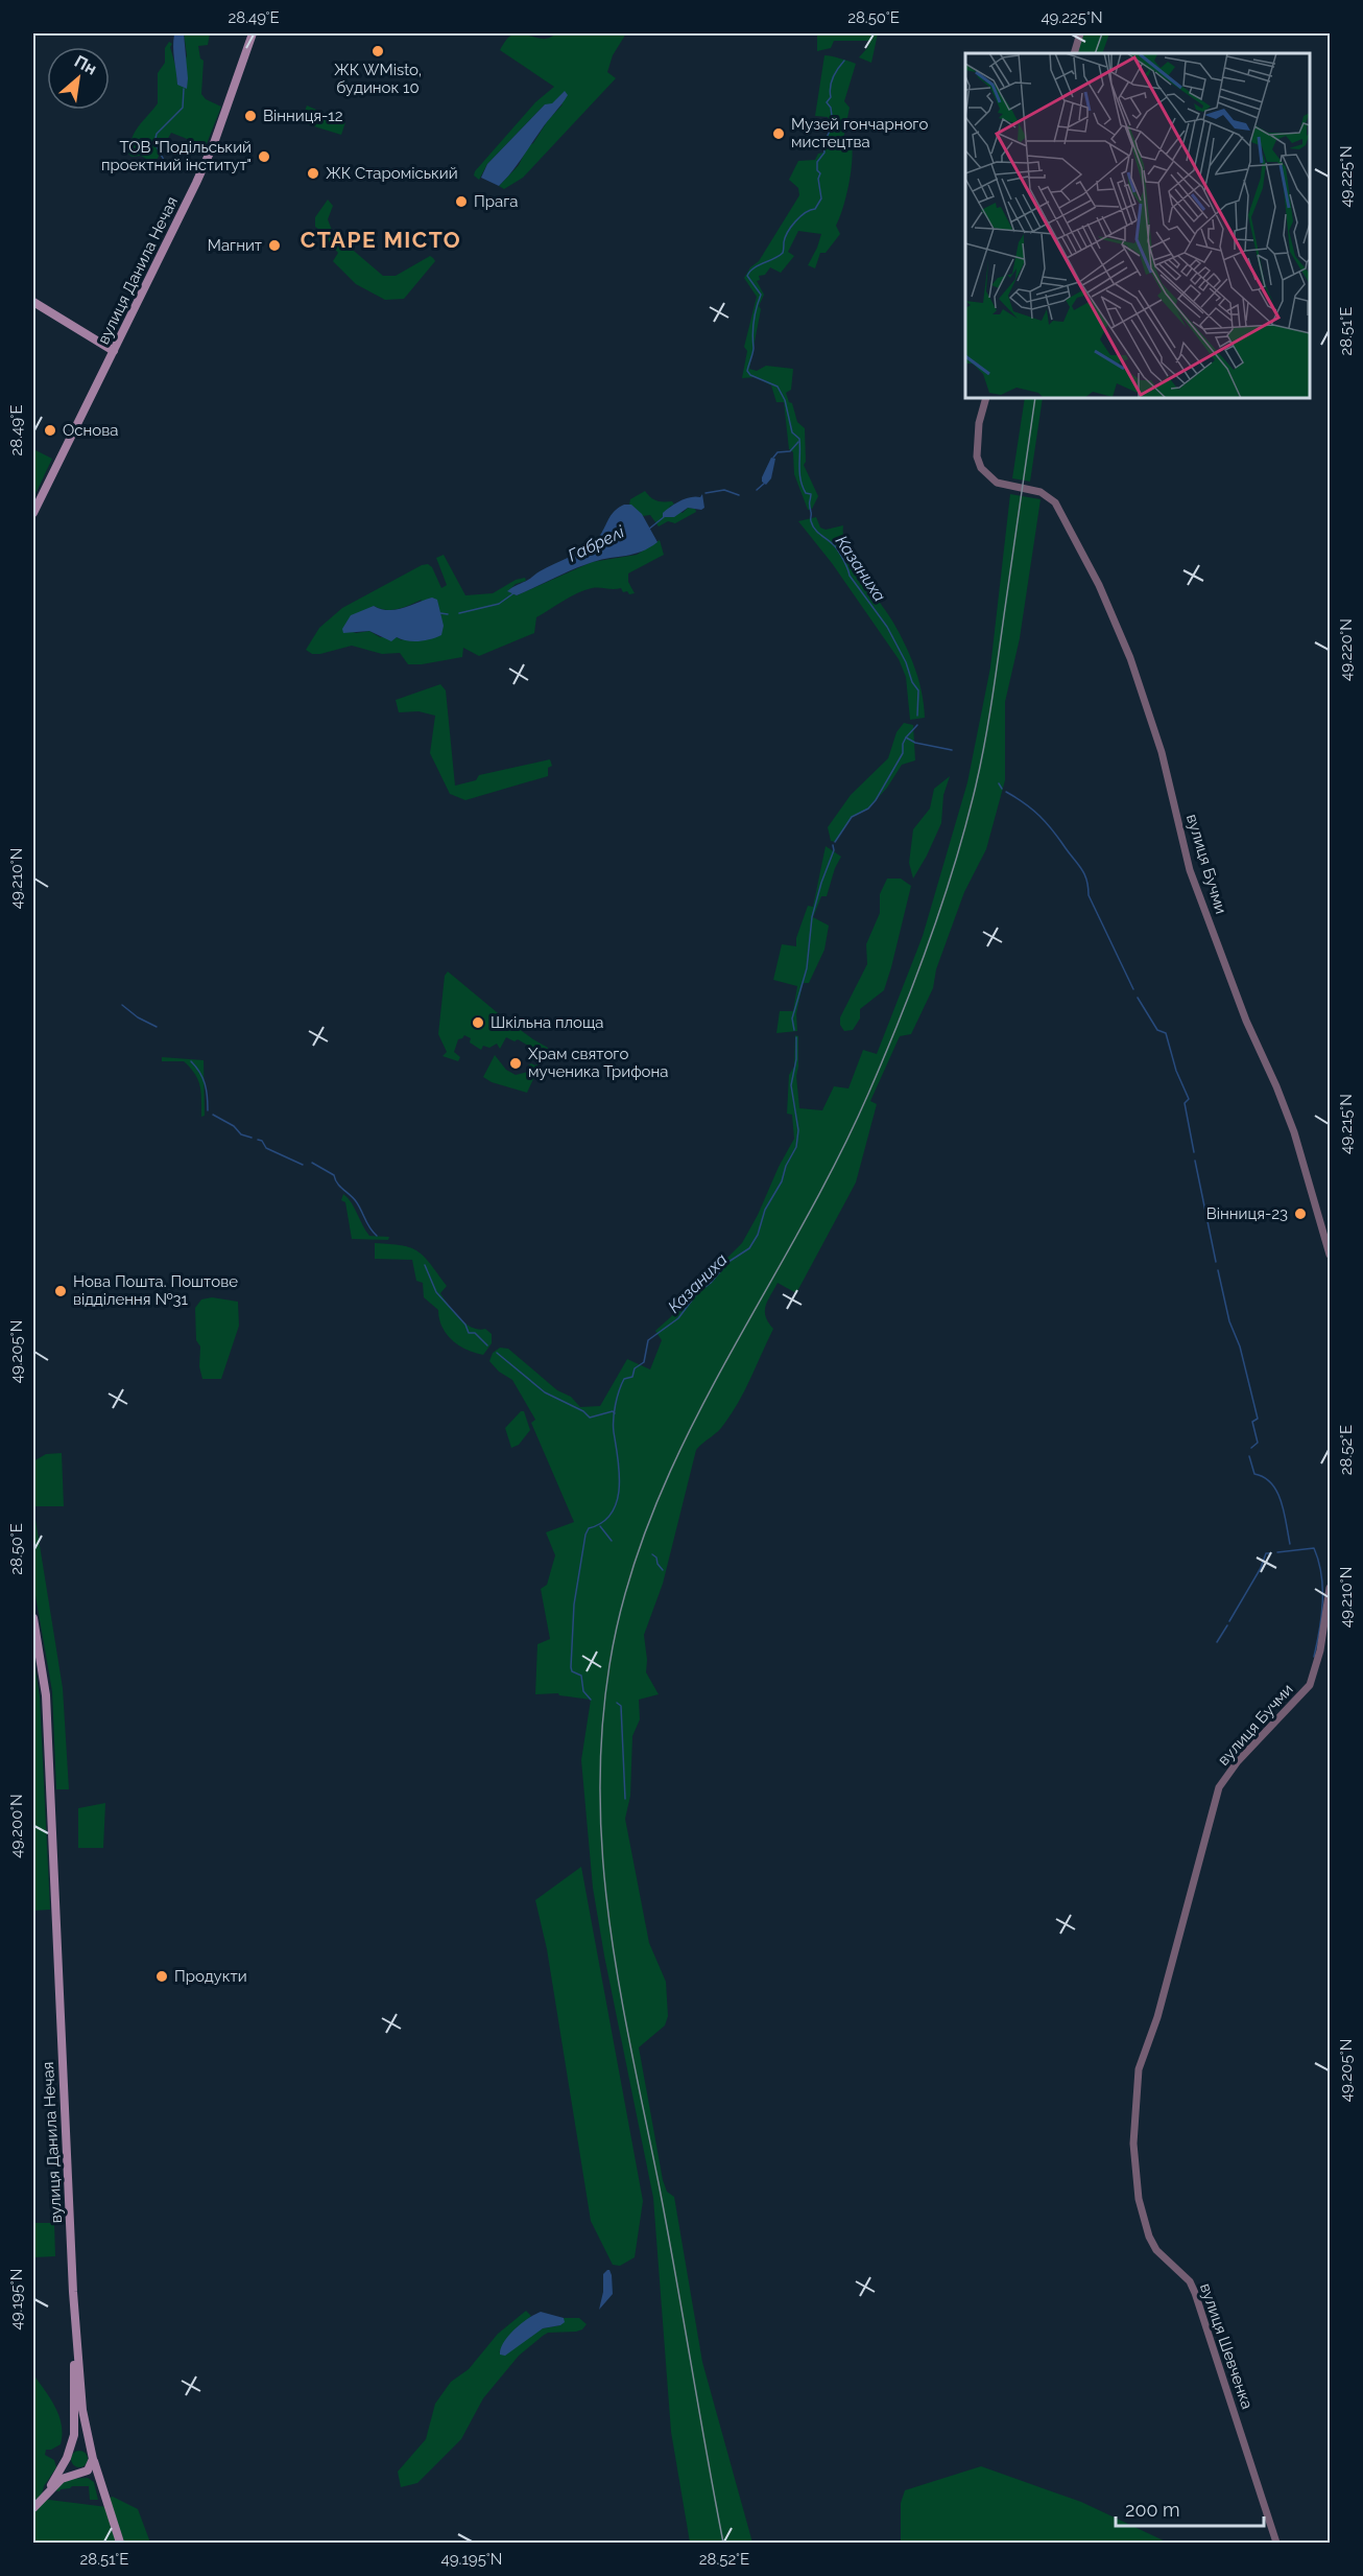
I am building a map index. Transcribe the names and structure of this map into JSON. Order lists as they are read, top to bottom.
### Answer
{
  "streets": {
    "main road": ["вулиця Данила Нечая"],
    "street": ["вулиця Бучми", "вулиця Шевченка"]
  },
  "crossings": [
    ["вулиця Бучми", "вулиця Шевченка"]
  ],
  "districts": ["СТАРЕ МІСТО"],
  "water": ["Габрелі", "Казаниха"],
  "places": [
    "ЖК WMisto, будинок 10",
    "Вінниця-12",
    "Музей гончарного мистецтва",
    "ТОВ \"Подільський проектний інститут\"",
    "ЖК Староміський",
    "Прага",
    "Магнит",
    "Основа",
    "Шкільна площа",
    "Храм святого мученика Трифона",
    "Вінниця-23",
    "Нова Пошта. Поштове відділення №31",
    "Продукти"
  ],
  "scale_bar": "200 m",
  "north": "top right",
  "coordinates": [
    "28.49°E",
    "28.50°E",
    "49.225°N",
    "28.51°E",
    "49.220°N",
    "49.210°N",
    "49.215°N",
    "49.205°N",
    "28.52°E",
    "49.200°N",
    "49.195°N"
  ]
}
